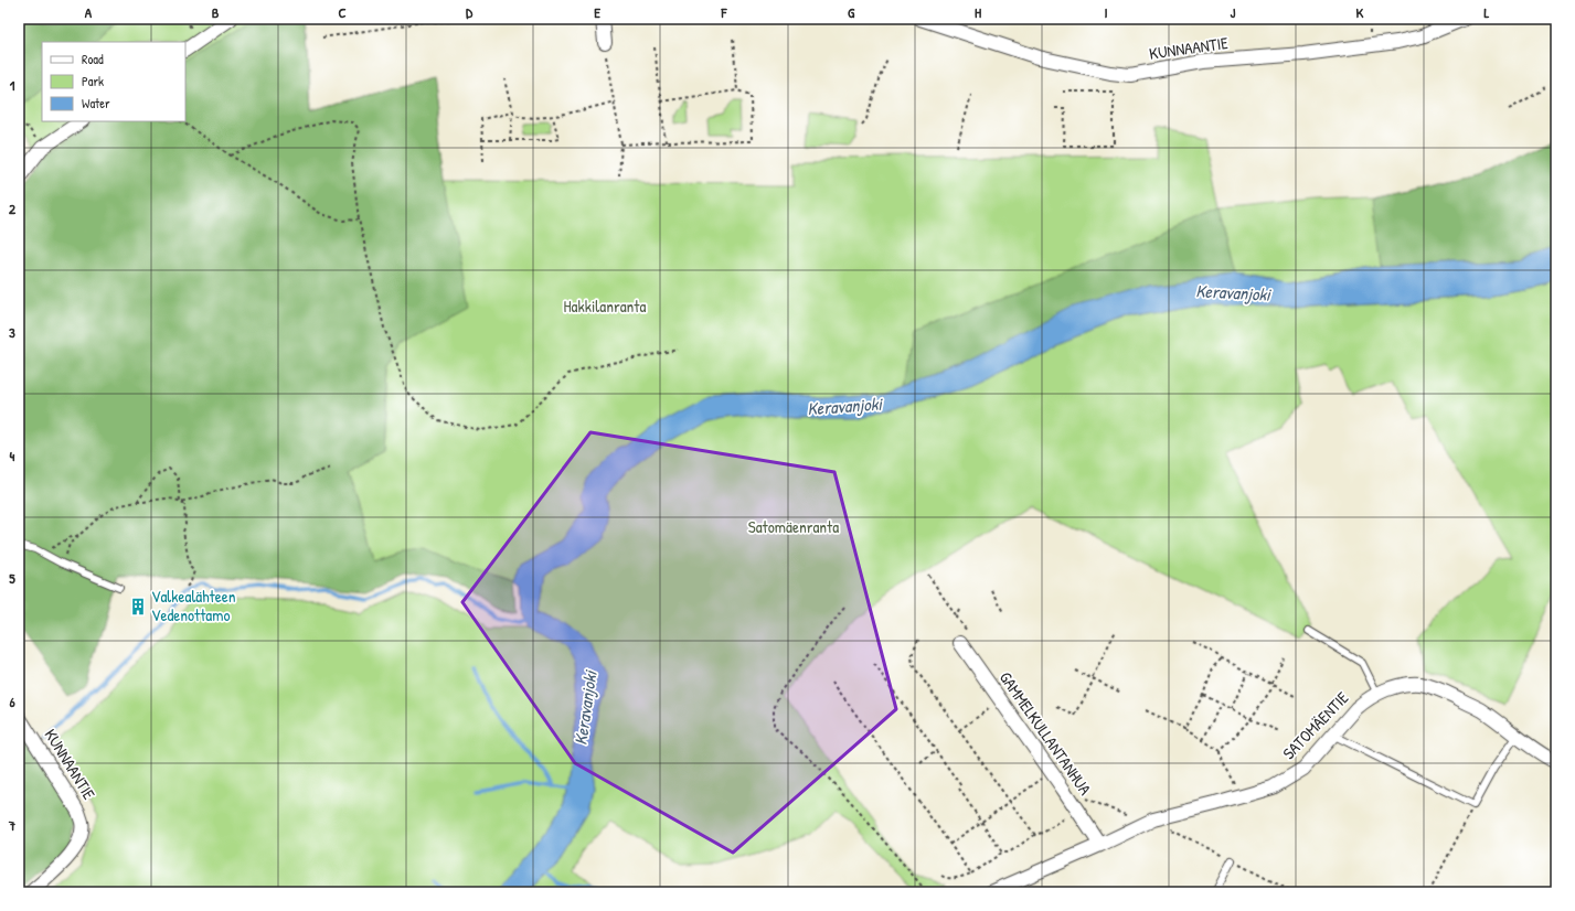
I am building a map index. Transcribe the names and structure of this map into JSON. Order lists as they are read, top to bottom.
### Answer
{
  "streets": {
    "street": ["KUNNAANTIE", "SATOMÄENTIE", "GAMMELKULLANTANHUA"]
  },
  "crossings": [
    ["SATOMÄENTIE", "GAMMELKULLANTANHUA"]
  ],
  "water": ["Keravanjoki"],
  "parks": ["Hakkilanranta", "Satomäenranta"],
  "places": {
    "building": ["Valkealähteen Vedenottamo"]
  },
  "legend": ["Road", "Park", "Water"],
  "grid": {
    "columns": [
      "A",
      "B",
      "C",
      "D",
      "E",
      "F",
      "G",
      "H",
      "I",
      "J",
      "K",
      "L"
    ],
    "rows": [
      "1",
      "2",
      "3",
      "4",
      "5",
      "6",
      "7"
    ]
  }
}
